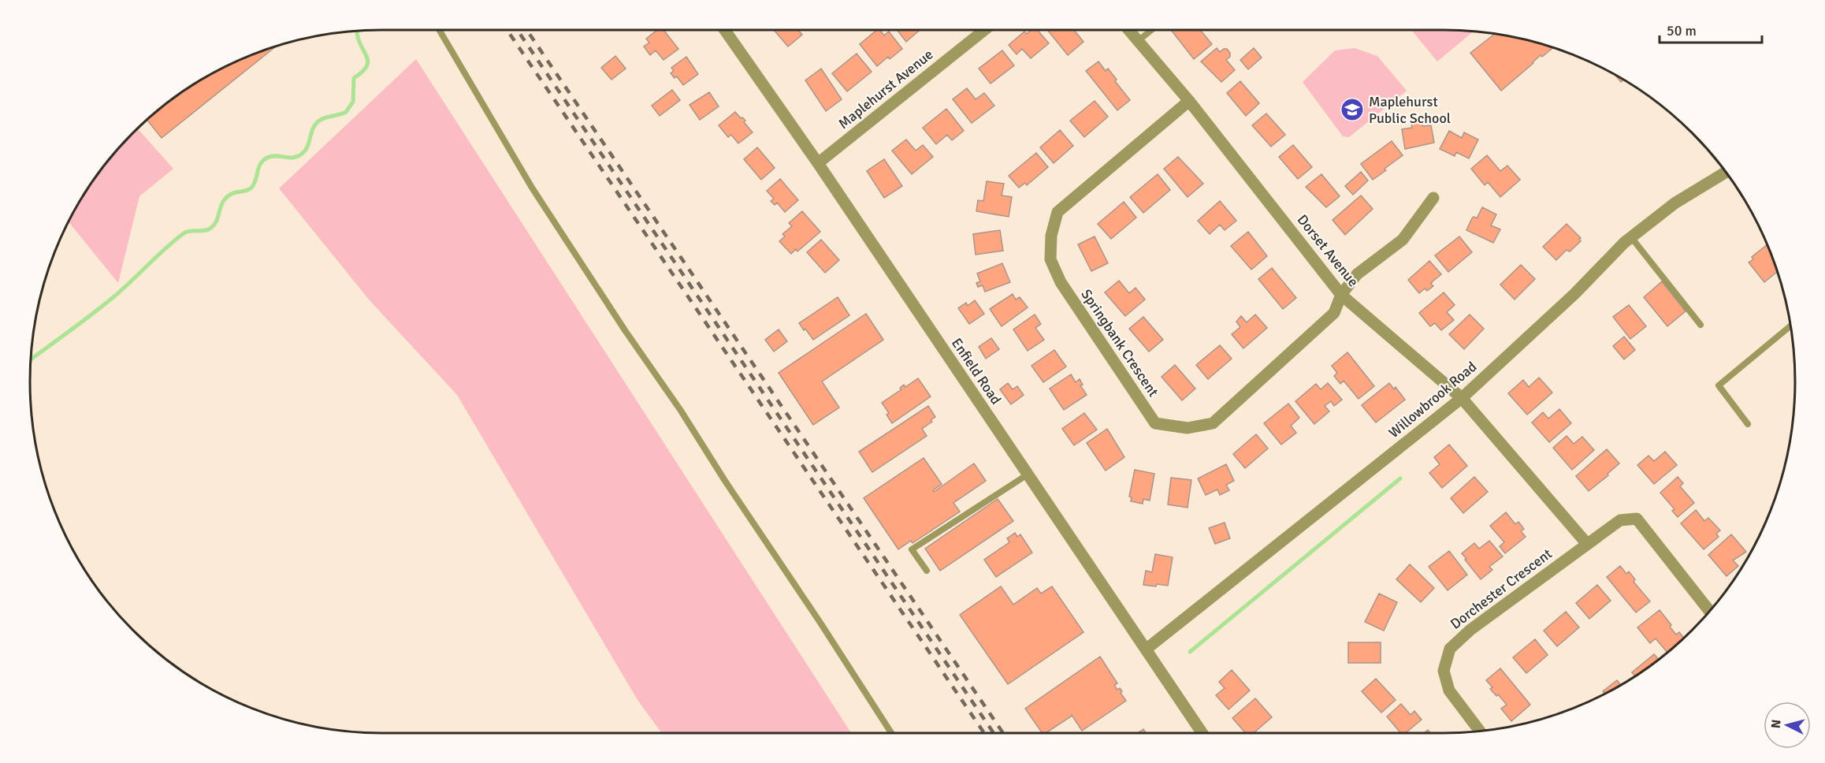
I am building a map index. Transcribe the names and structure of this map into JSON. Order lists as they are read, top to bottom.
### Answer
{
  "streets": {
    "street": [
      "Maplehurst Avenue",
      "Dorset Avenue",
      "Springbank Crescent",
      "Enfield Road",
      "Willowbrook Road",
      "Dorchester Crescent"
    ]
  },
  "crossings": [
    ["Maplehurst Avenue", "Enfield Road"],
    ["Dorset Avenue", "Springbank Crescent"],
    ["Dorset Avenue", "Willowbrook Road"],
    ["Dorset Avenue", "Dorchester Crescent"],
    ["Enfield Road", "Willowbrook Road"]
  ],
  "places": {
    "school or university": ["Maplehurst Public School"]
  },
  "scale_bar": "50 m",
  "north": "left"
}
